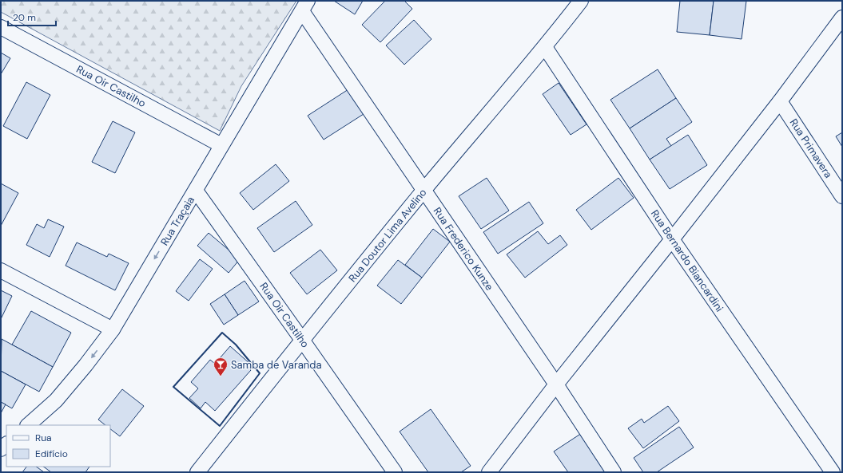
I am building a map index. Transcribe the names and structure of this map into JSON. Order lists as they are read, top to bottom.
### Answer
{
  "streets": {
    "street": [
      "Rua Oir Castilho",
      "Rua Primavera",
      "Rua Traçaia",
      "Rua Doutor Lima Avelino",
      "Rua Frederico Kunze",
      "Rua Bernardo Biancardini"
    ]
  },
  "crossings": [
    ["Rua Oir Castilho", "Rua Traçaia"],
    ["Rua Oir Castilho", "Rua Doutor Lima Avelino"],
    ["Rua Traçaia", "Rua Frederico Kunze"],
    ["Rua Doutor Lima Avelino", "Rua Frederico Kunze"],
    ["Rua Doutor Lima Avelino", "Rua Bernardo Biancardini"]
  ],
  "one_way": ["Rua Traçaia"],
  "places": {
    "bar": ["Samba de Varanda"]
  },
  "legend": ["Rua", "Edifício"],
  "scale_bar": "20 m"
}
